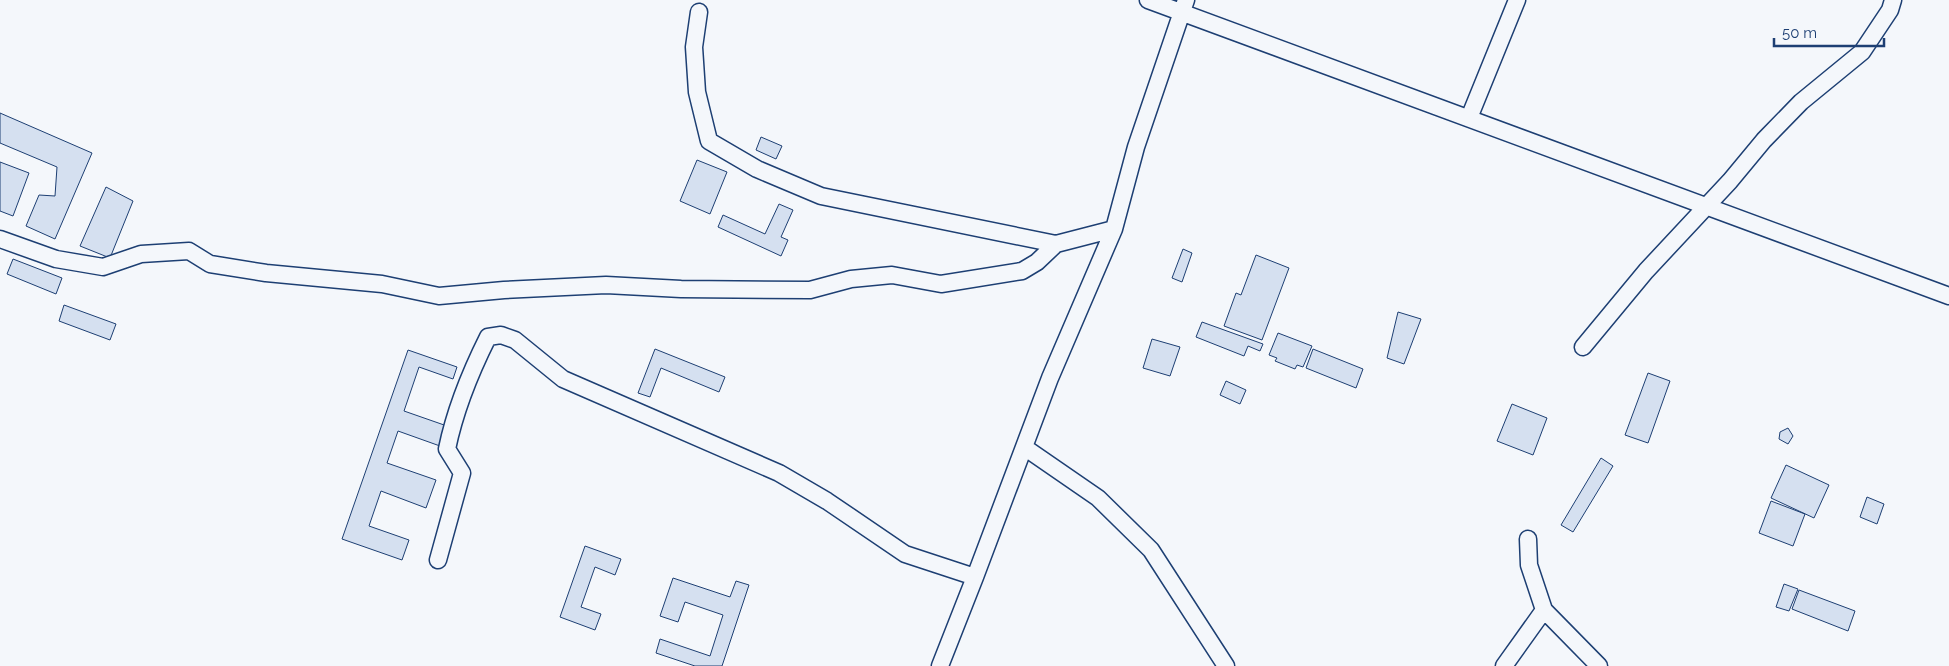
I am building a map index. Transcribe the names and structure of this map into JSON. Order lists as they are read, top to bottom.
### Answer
{
  "scale_bar": "50 m"
}
